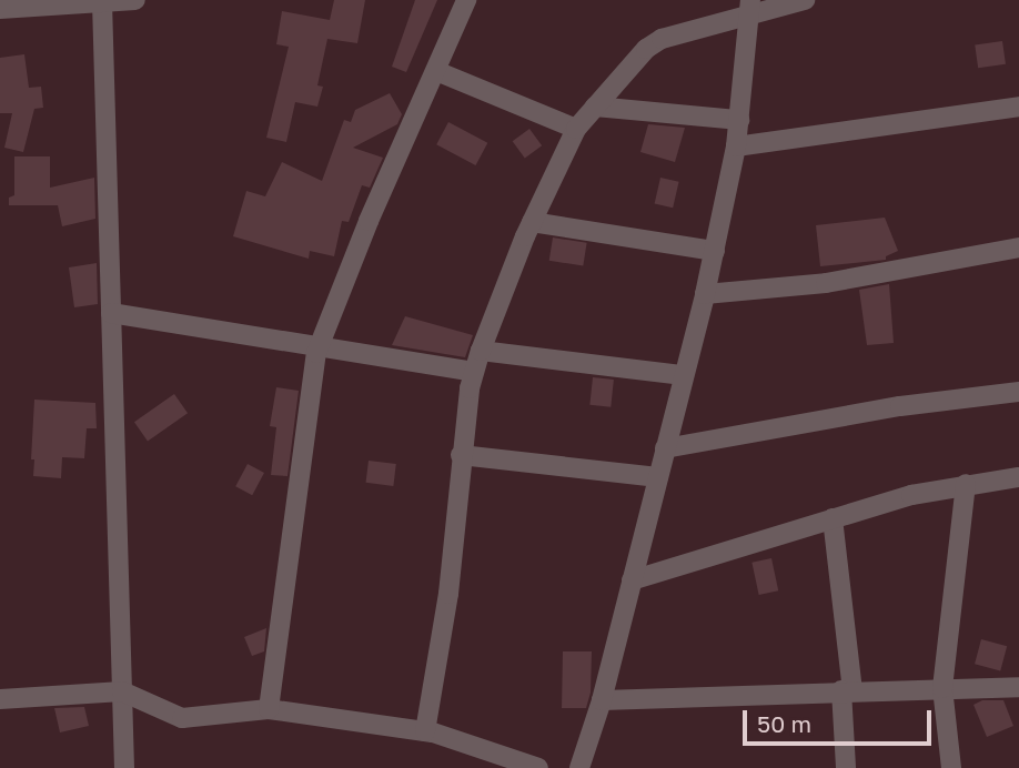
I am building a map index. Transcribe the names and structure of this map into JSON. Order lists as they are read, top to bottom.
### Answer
{
  "scale_bar": "50 m"
}
